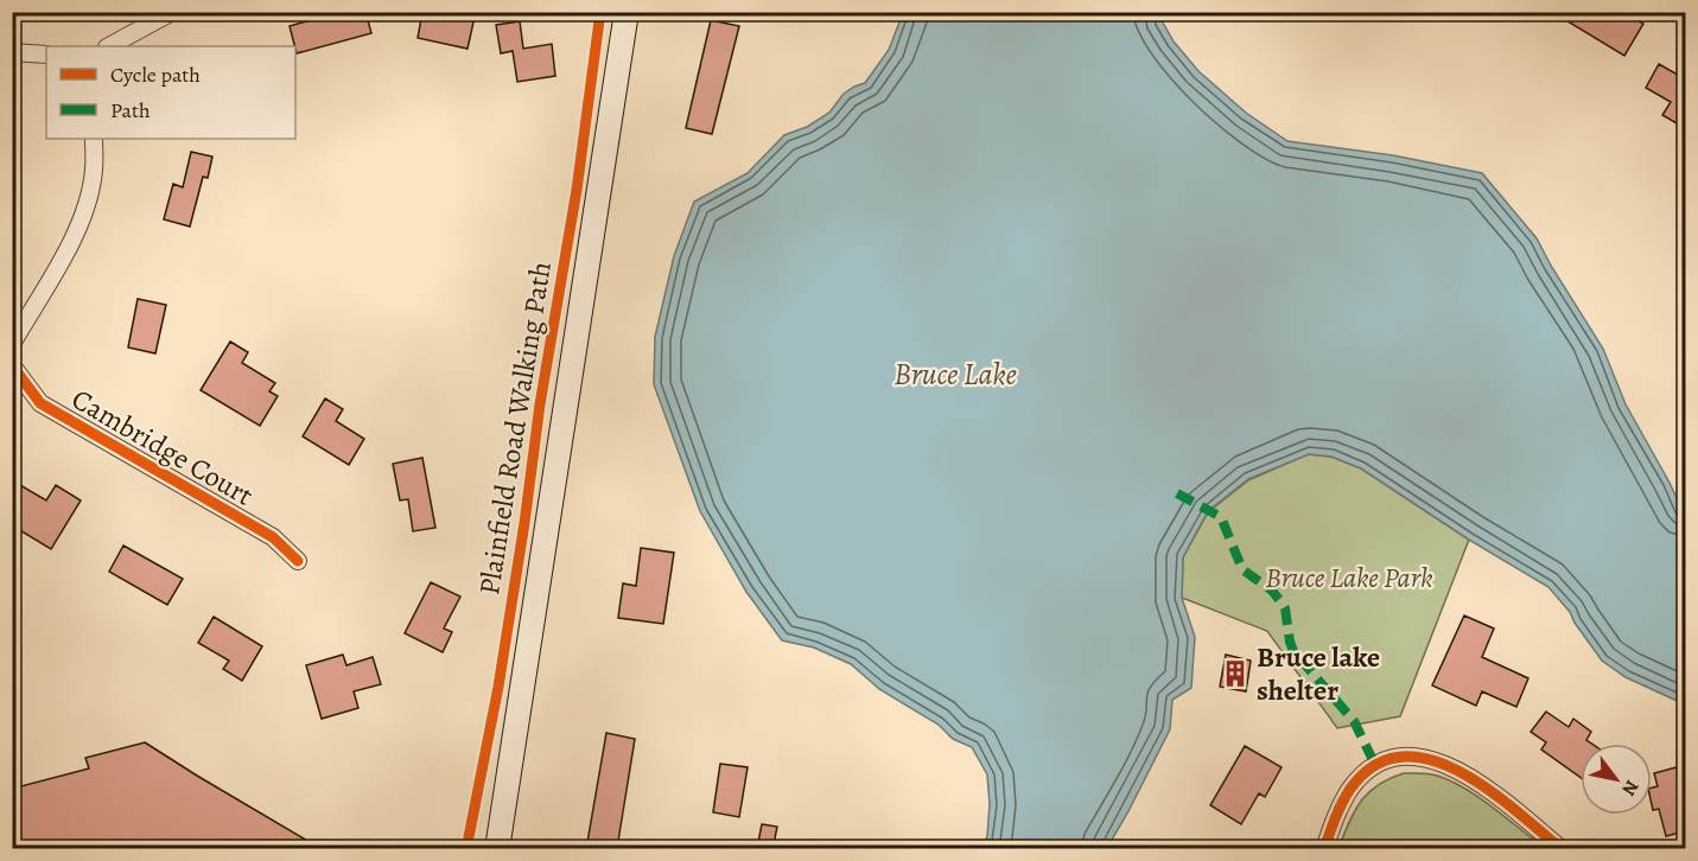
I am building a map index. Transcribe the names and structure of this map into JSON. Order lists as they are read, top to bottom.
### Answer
{
  "streets": {
    "street": ["Cambridge Court"],
    "cycle path": ["Plainfield Road Walking Path"]
  },
  "water": ["Bruce Lake"],
  "parks": ["Bruce Lake Park"],
  "places": {
    "building": ["Bruce lake shelter"]
  },
  "legend": ["Cycle path", "Path"],
  "north": "bottom right"
}
